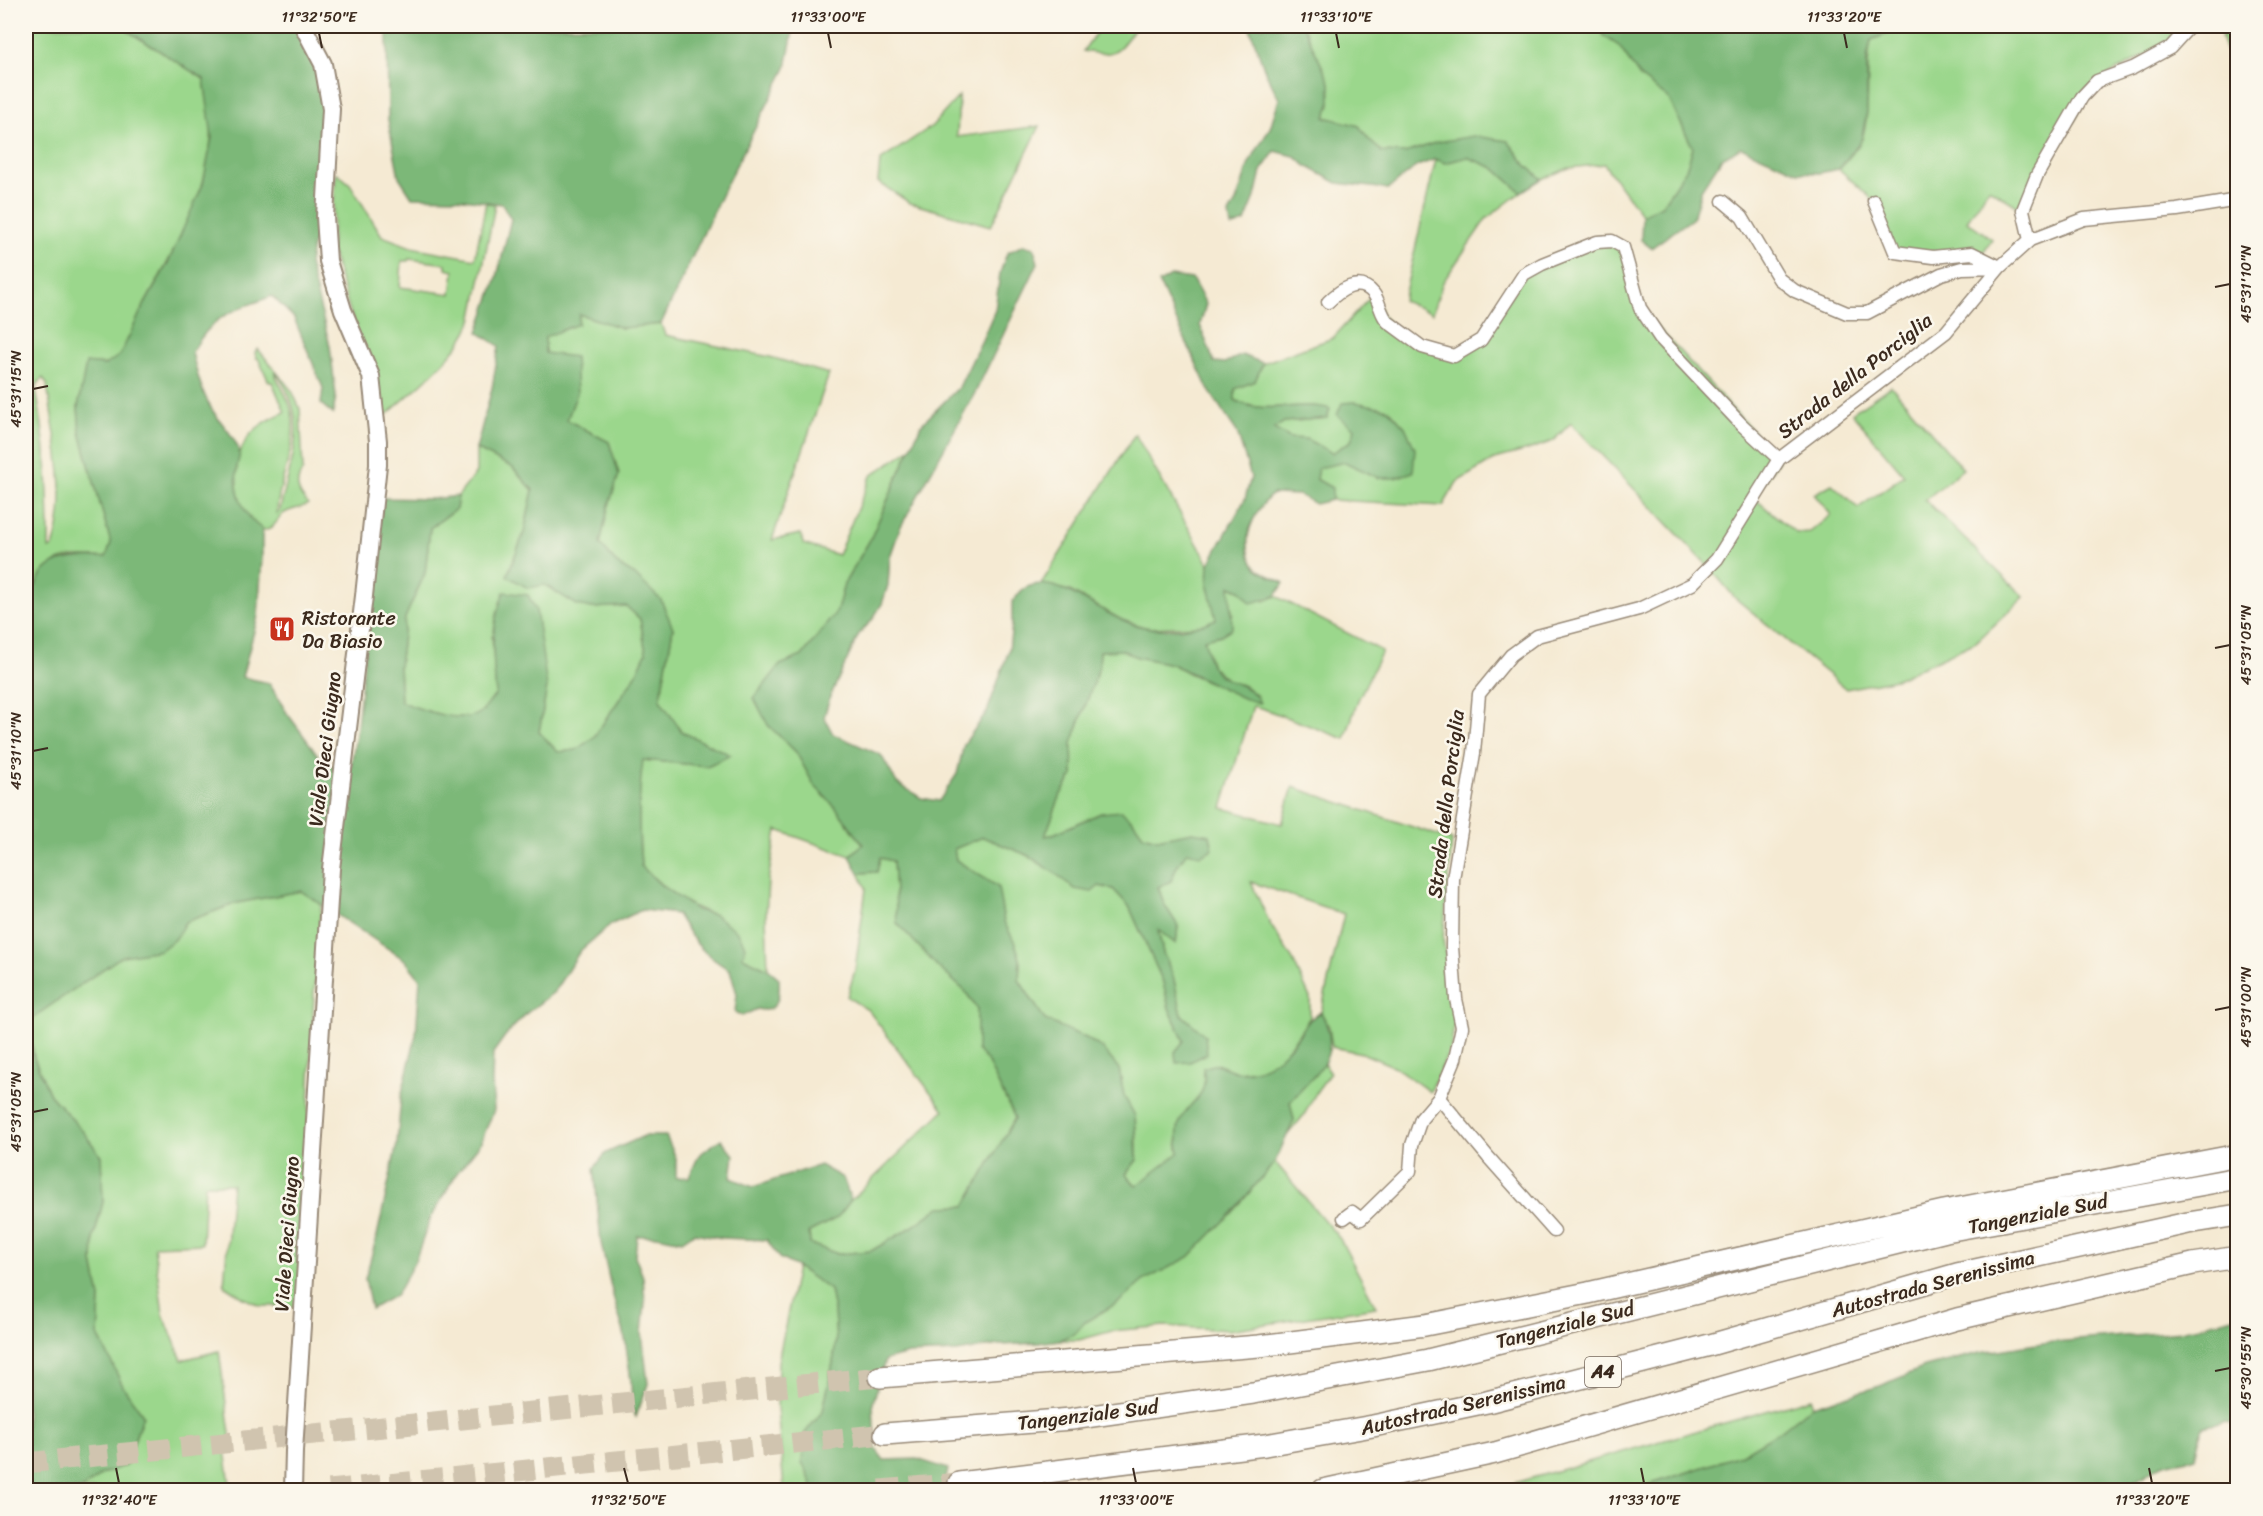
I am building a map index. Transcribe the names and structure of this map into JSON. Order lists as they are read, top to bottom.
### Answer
{
  "streets": {
    "highway": ["Tangenziale Sud", "Autostrada Serenissima", "A4"],
    "main road": ["Viale Dieci Giugno"],
    "street": ["Strada della Porciglia"]
  },
  "places": {
    "restaurant": ["Ristorante Da Biasio"]
  },
  "coordinates": [
    "11°32'50\"E",
    "11°33'00\"E",
    "11°33'10\"E",
    "11°33'20\"E",
    "45°31'10\"N",
    "45°31'15\"N",
    "45°31'05\"N",
    "45°31'00\"N",
    "45°30'55\"N",
    "11°32'40\"E"
  ]
}
